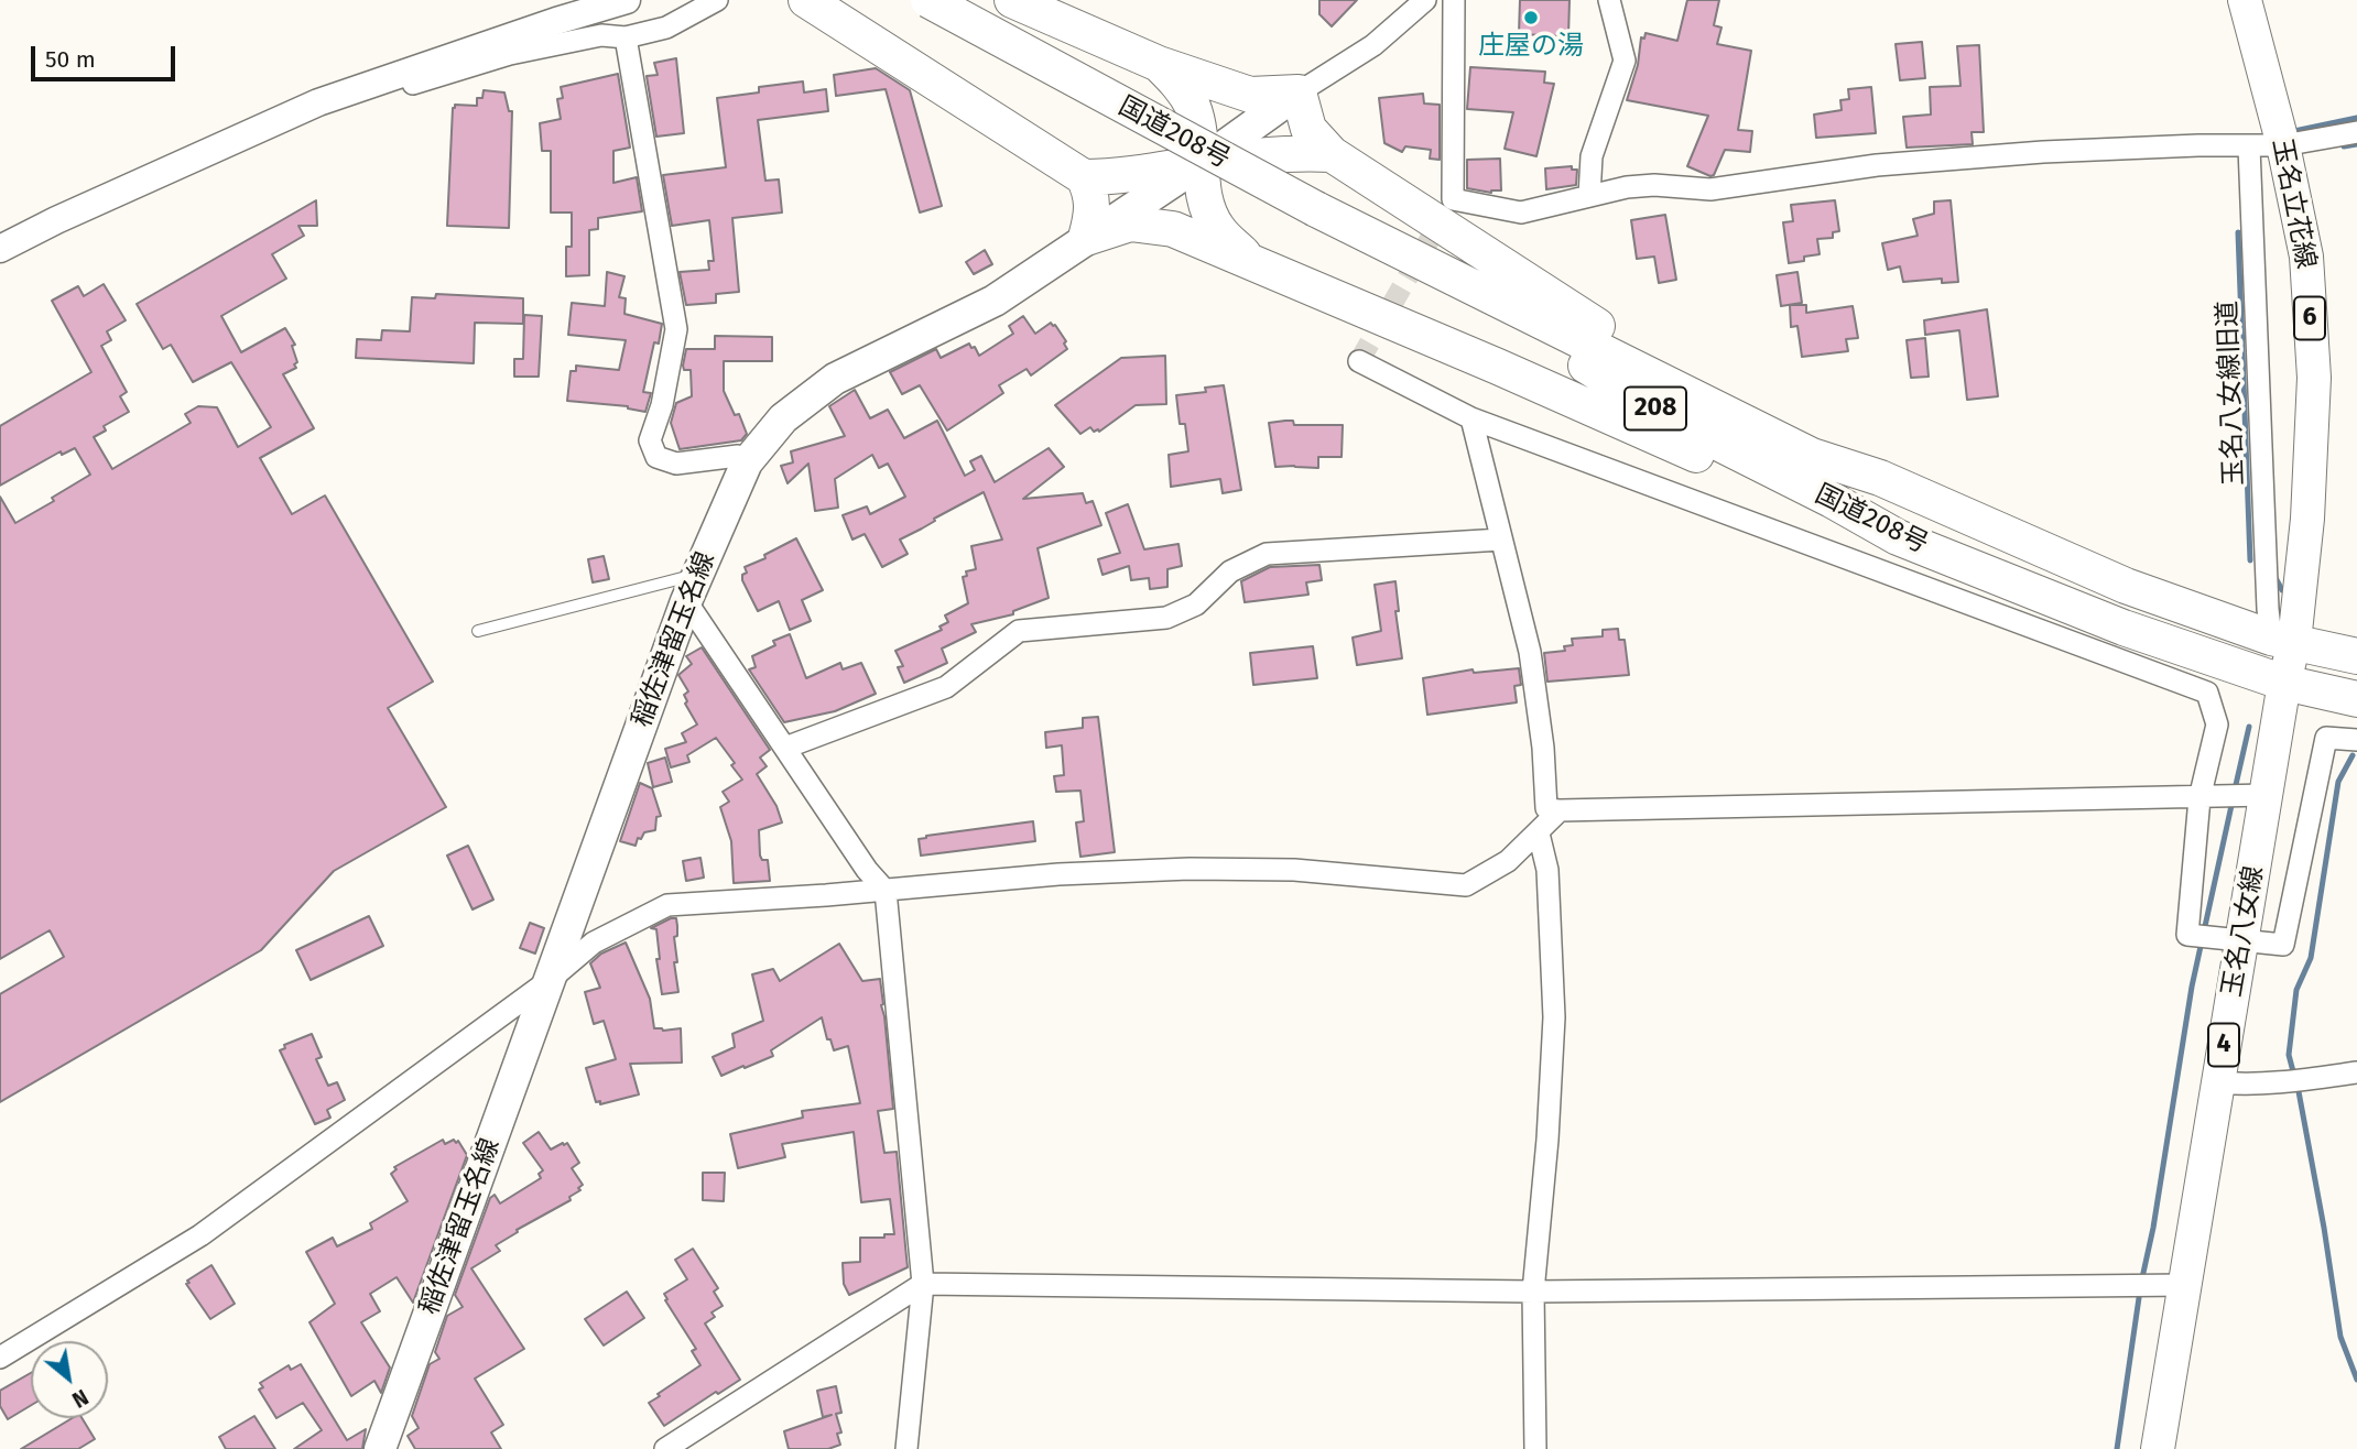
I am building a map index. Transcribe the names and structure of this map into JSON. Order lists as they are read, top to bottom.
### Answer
{
  "streets": {
    "highway": ["国道208号", "208"],
    "main road": [
      "玉名立花線",
      "6",
      "稲佐津留玉名線",
      "玉名八女線",
      "4"
    ],
    "street": ["玉名八女線旧道"]
  },
  "crossings": [
    ["国道208号", "玉名立花線"],
    ["国道208号", "玉名八女線旧道"],
    ["国道208号", "玉名八女線"],
    ["玉名立花線", "玉名八女線旧道"],
    ["玉名立花線", "玉名八女線"],
    ["玉名八女線旧道", "玉名八女線"]
  ],
  "places": ["庄屋の湯"],
  "scale_bar": "50 m",
  "north": "bottom right"
}
